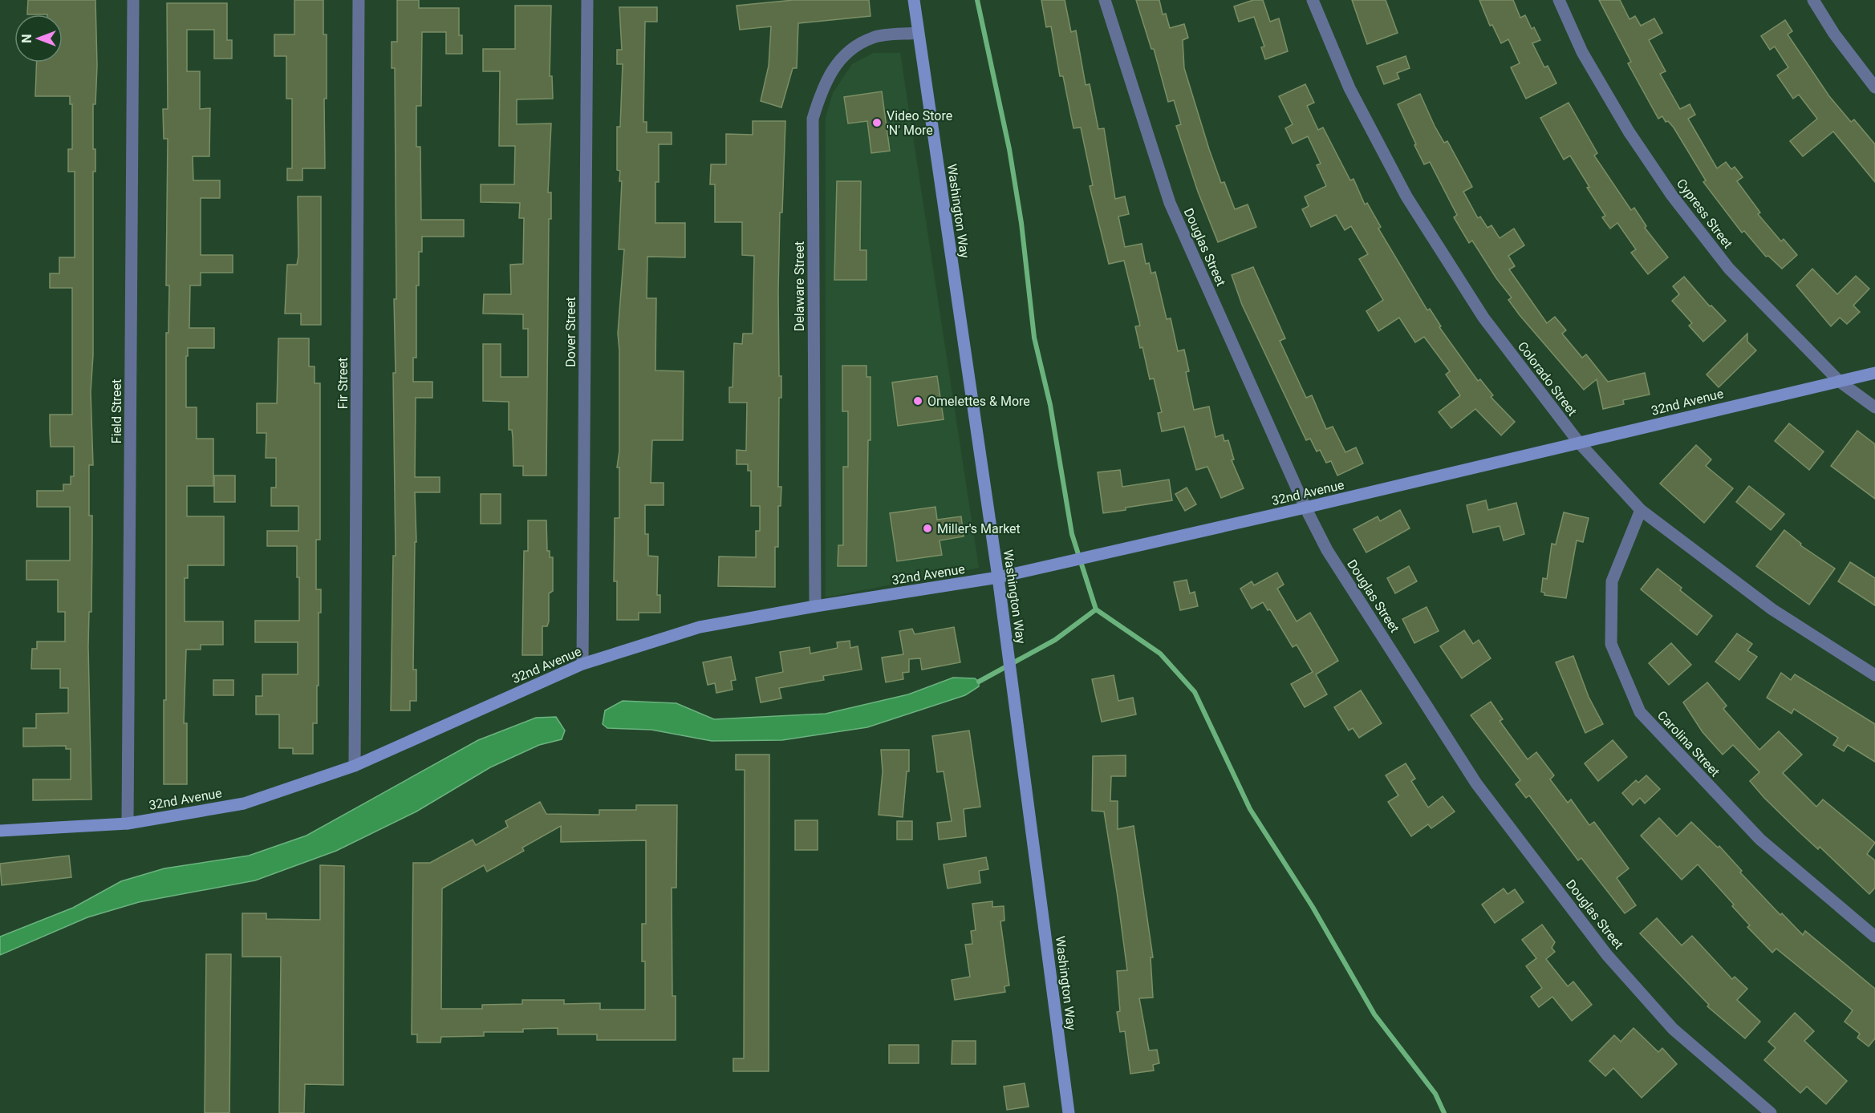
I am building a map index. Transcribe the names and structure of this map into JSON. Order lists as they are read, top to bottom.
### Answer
{
  "streets": {
    "street": [
      "Washington Way",
      "Cypress Street",
      "Douglas Street",
      "Delaware Street",
      "Dover Street",
      "Colorado Street",
      "Fir Street",
      "32nd Avenue",
      "Field Street",
      "Carolina Street"
    ]
  },
  "crossings": [
    ["Washington Way", "Delaware Street"],
    ["Washington Way", "32nd Avenue"],
    ["Cypress Street", "32nd Avenue"],
    ["Douglas Street", "32nd Avenue"],
    ["Delaware Street", "32nd Avenue"],
    ["Dover Street", "32nd Avenue"],
    ["Colorado Street", "32nd Avenue"],
    ["Colorado Street", "Carolina Street"],
    ["Fir Street", "32nd Avenue"],
    ["32nd Avenue", "Field Street"]
  ],
  "places": ["Video Store 'N' More", "Omelettes & More", "Miller's Market"],
  "north": "left"
}
